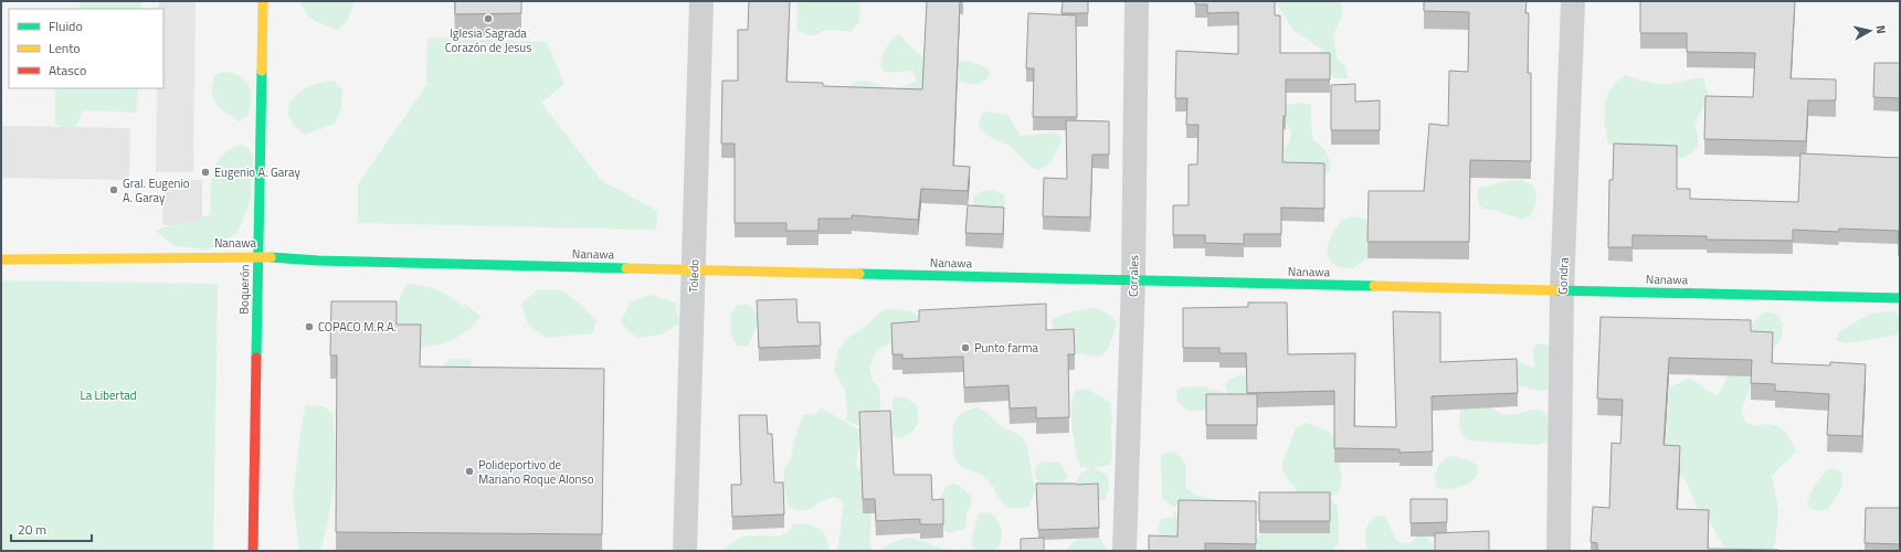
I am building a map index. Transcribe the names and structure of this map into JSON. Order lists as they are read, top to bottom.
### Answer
{
  "streets": {
    "street": [
      "Nanawa",
      "Toledo",
      "Corrales",
      "Gondra",
      "Boquerón"
    ]
  },
  "crossings": [
    ["Nanawa", "Toledo"],
    ["Nanawa", "Corrales"],
    ["Nanawa", "Gondra"],
    ["Nanawa", "Boquerón"]
  ],
  "parks": ["La Libertad"],
  "places": [
    "Iglesia Sagrada Corazón de Jesus",
    "Eugenio A. Garay",
    "Gral. Eugenio A. Garay",
    "COPACO M.R.A.",
    "Punto farma",
    "Polideportivo de Mariano Roque Alonso"
  ],
  "legend": ["Fluido", "Lento", "Atasco"],
  "scale_bar": "20 m",
  "north": "right"
}
